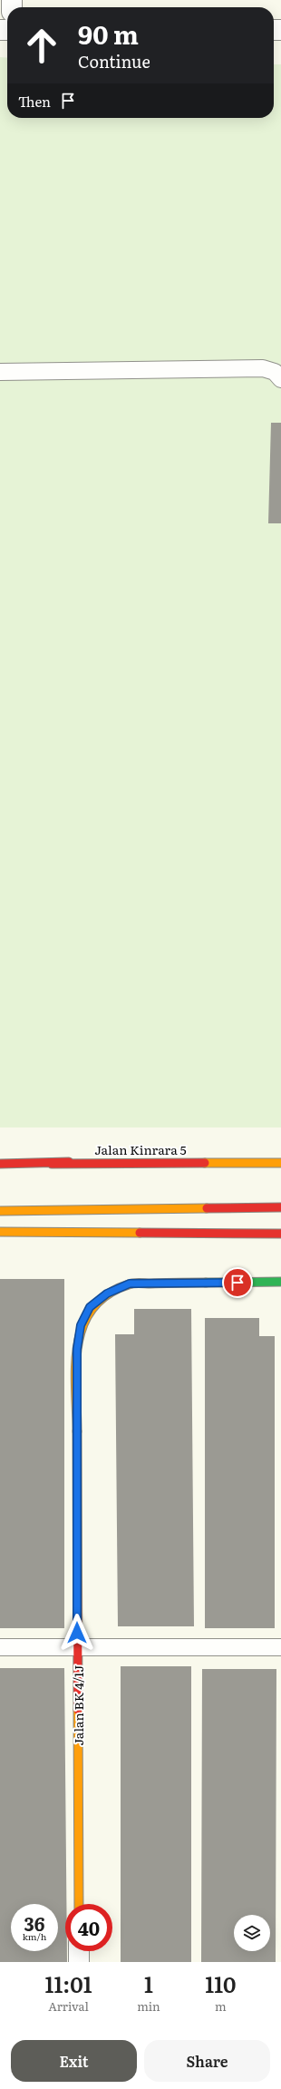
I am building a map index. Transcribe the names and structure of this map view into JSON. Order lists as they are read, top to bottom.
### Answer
{
  "streets": {
    "main road": ["Jalan Kinrara 5", "Jalan BK 4/1J"]
  },
  "page": {
    "turn": ["90 m", "Continue"],
    "then": "Then",
    "speed": "36 km/h",
    "limit": "40",
    "eta": [
      "11:01",
      "Arrival",
      "1",
      "min",
      "110",
      "m"
    ],
    "buttons": ["Exit", "Share"]
  }
}
